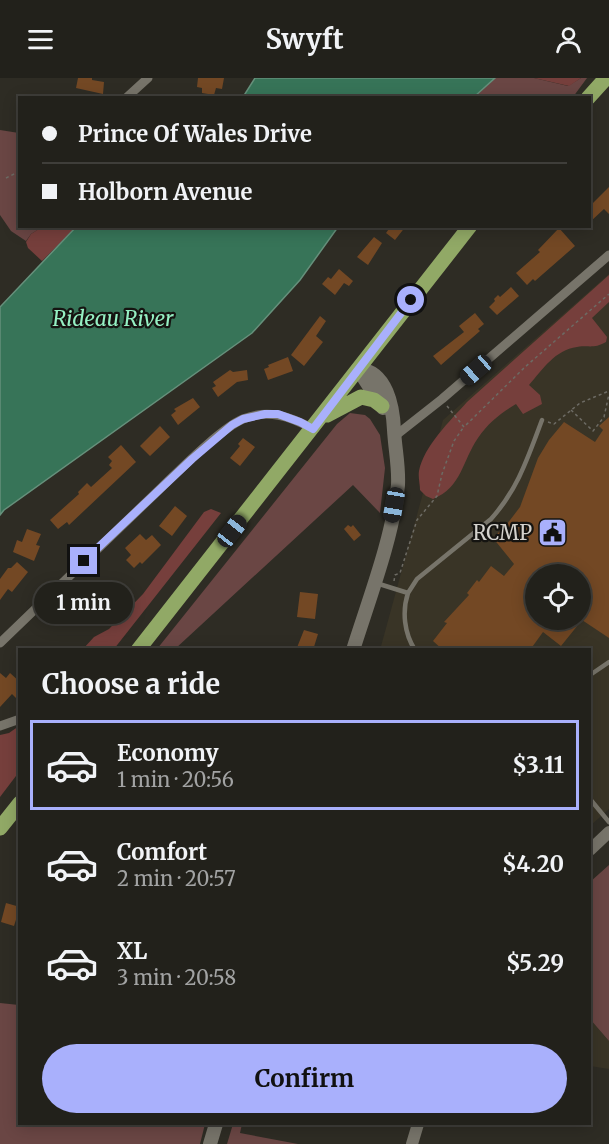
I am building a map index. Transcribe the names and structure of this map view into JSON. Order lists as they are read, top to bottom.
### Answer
{
  "water": ["Rideau River"],
  "places": {
    "public building": ["RCMP"]
  },
  "page": {
    "header": "Swyft",
    "banner": ["Prince Of Wales Drive", "Holborn Avenue"],
    "bubble": "1 min",
    "heading": "Choose a ride",
    "list": [
      {
        "name": "Economy",
        "note": "1 min · 20:56",
        "value": "$3.11"
      },
      {
        "name": "Comfort",
        "note": "2 min · 20:57",
        "value": "$4.20"
      },
      {
        "name": "XL",
        "note": "3 min · 20:58",
        "value": "$5.29"
      }
    ],
    "buttons": "Confirm"
  }
}
